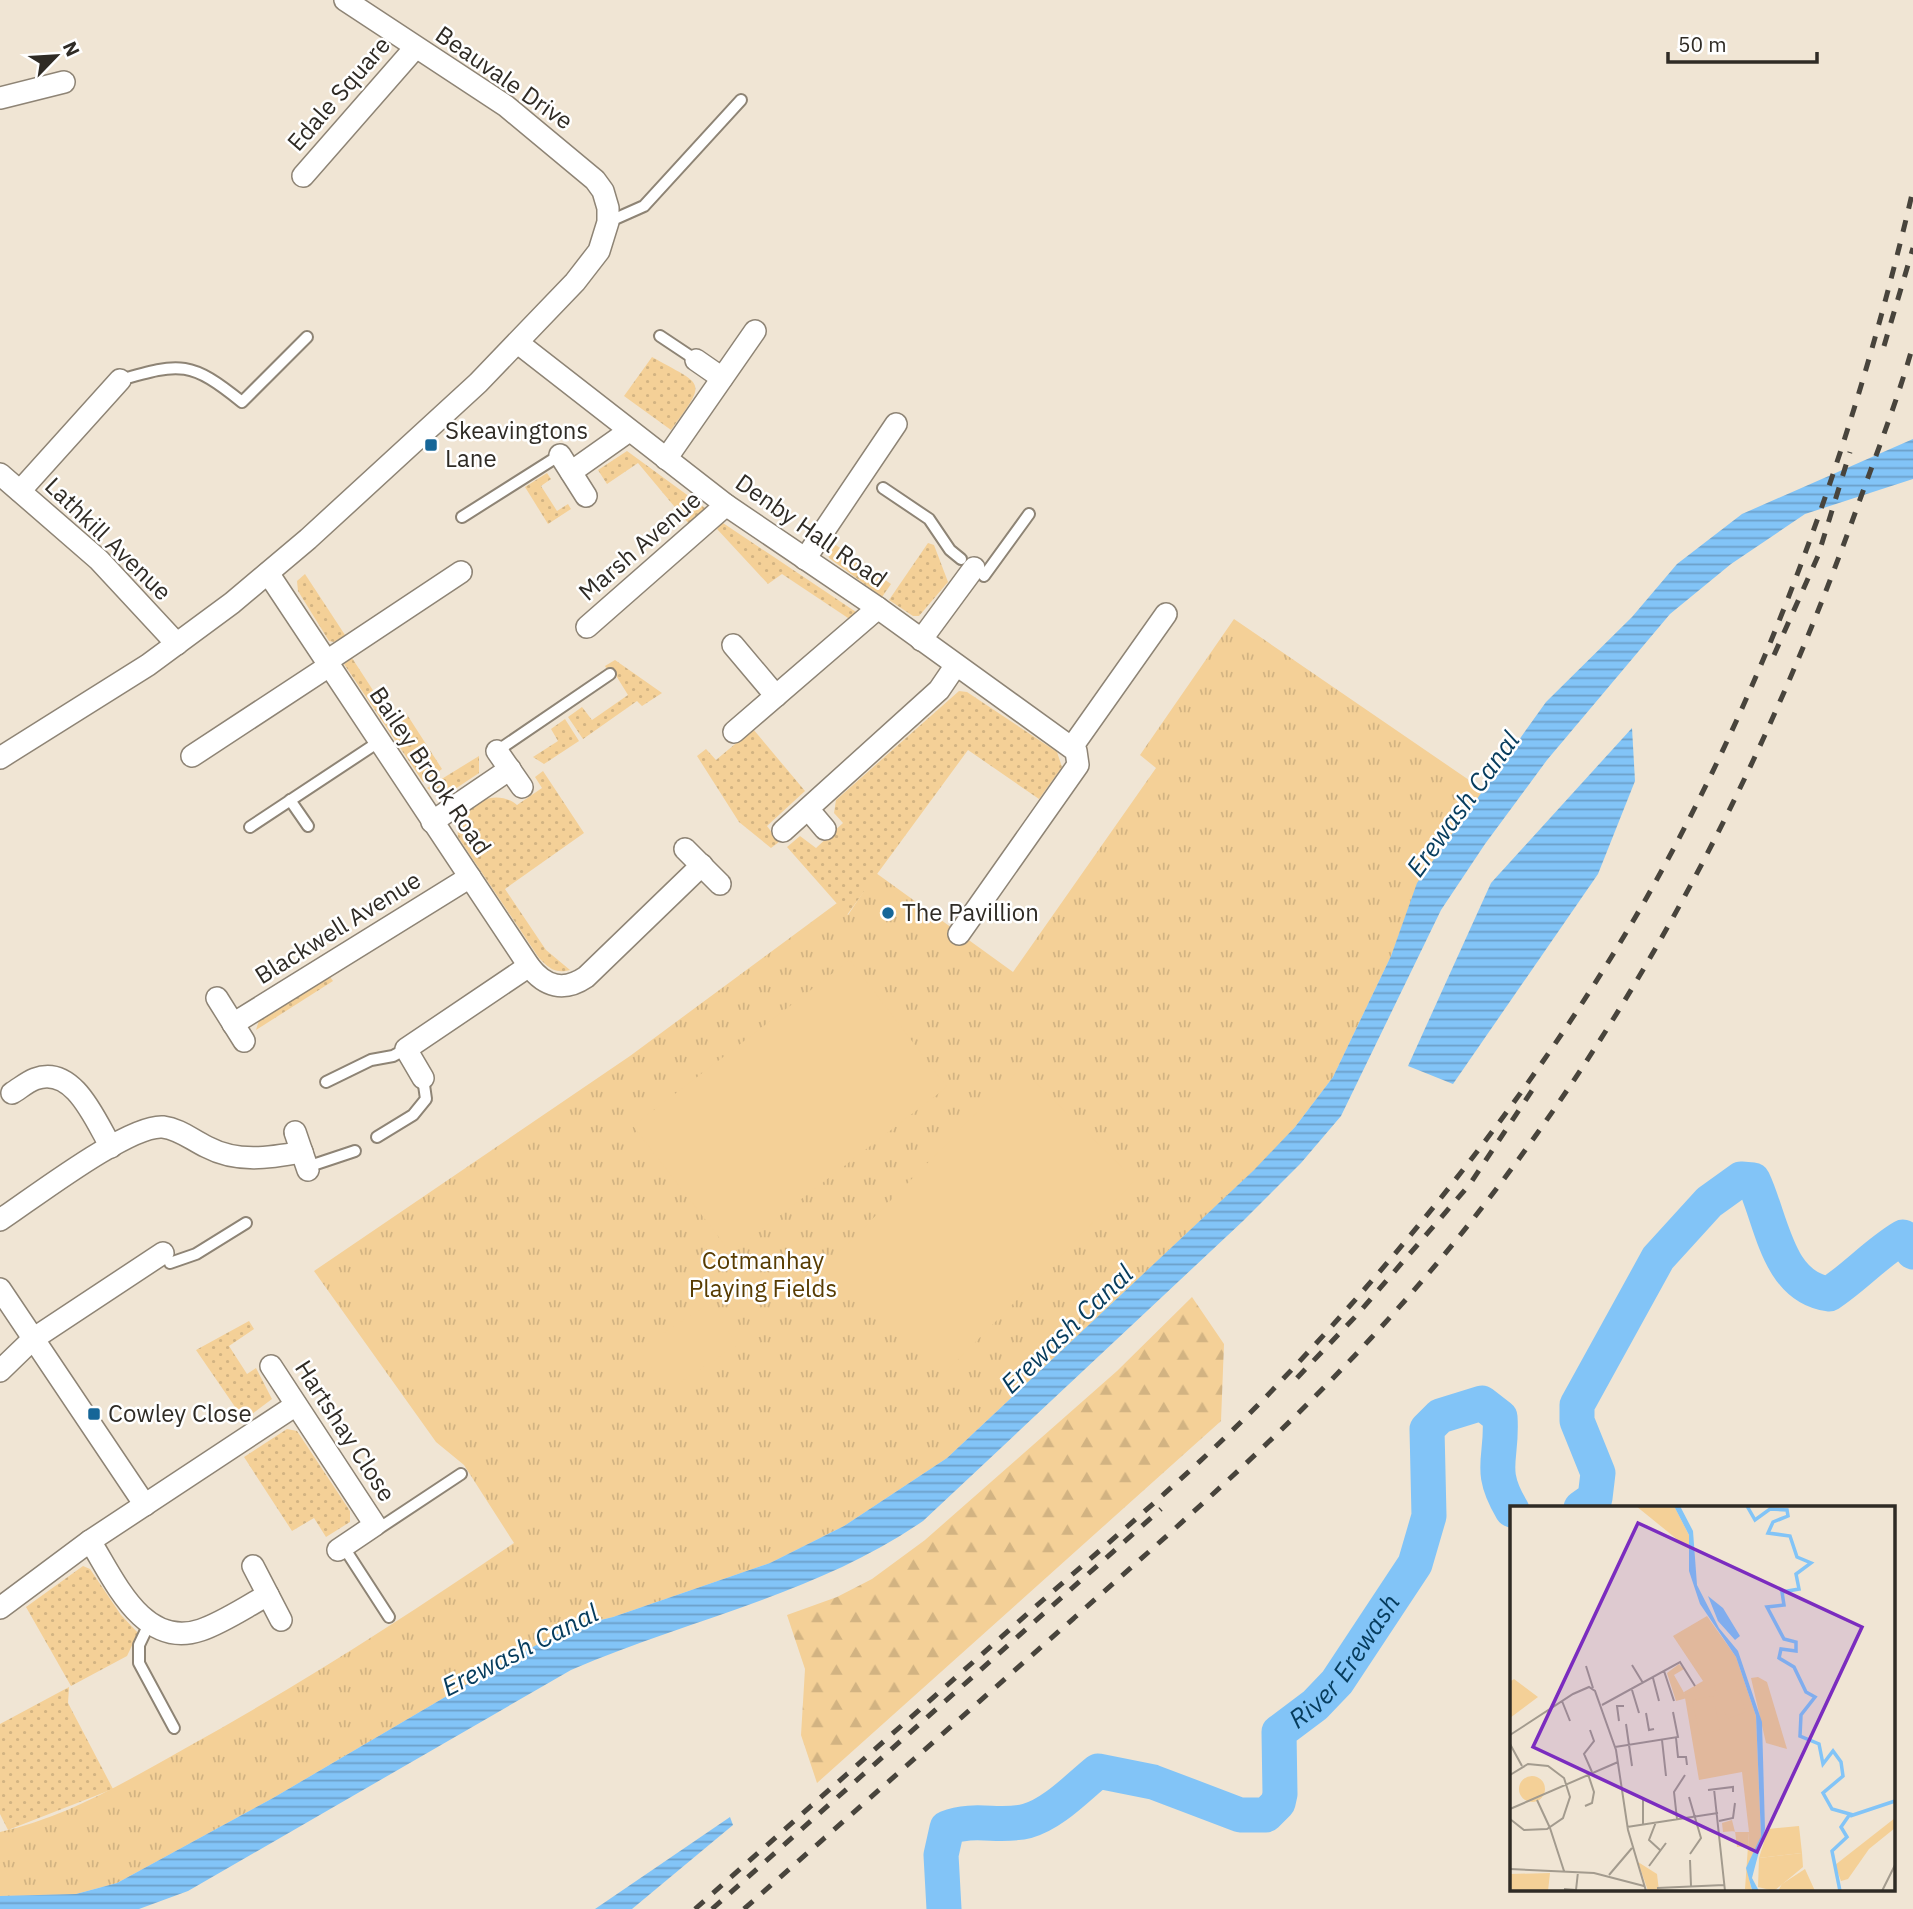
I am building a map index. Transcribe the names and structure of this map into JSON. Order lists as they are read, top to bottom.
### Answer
{
  "streets": {
    "street": [
      "Beauvale Drive",
      "Edale Square",
      "Denby Hall Road",
      "Lathkill Avenue",
      "Marsh Avenue",
      "Bailey Brook Road",
      "Blackwell Avenue",
      "Hartshay Close"
    ]
  },
  "crossings": [
    ["Beauvale Drive", "Edale Square"],
    ["Denby Hall Road", "Marsh Avenue"],
    ["Bailey Brook Road", "Blackwell Avenue"]
  ],
  "water": ["Erewash Canal", "River Erewash"],
  "parks": ["Cotmanhay Playing Fields"],
  "places": {
    "transit": ["Skeavingtons Lane", "Cowley Close"],
    "other": ["The Pavillion"]
  },
  "scale_bar": "50 m",
  "north": "top right"
}
